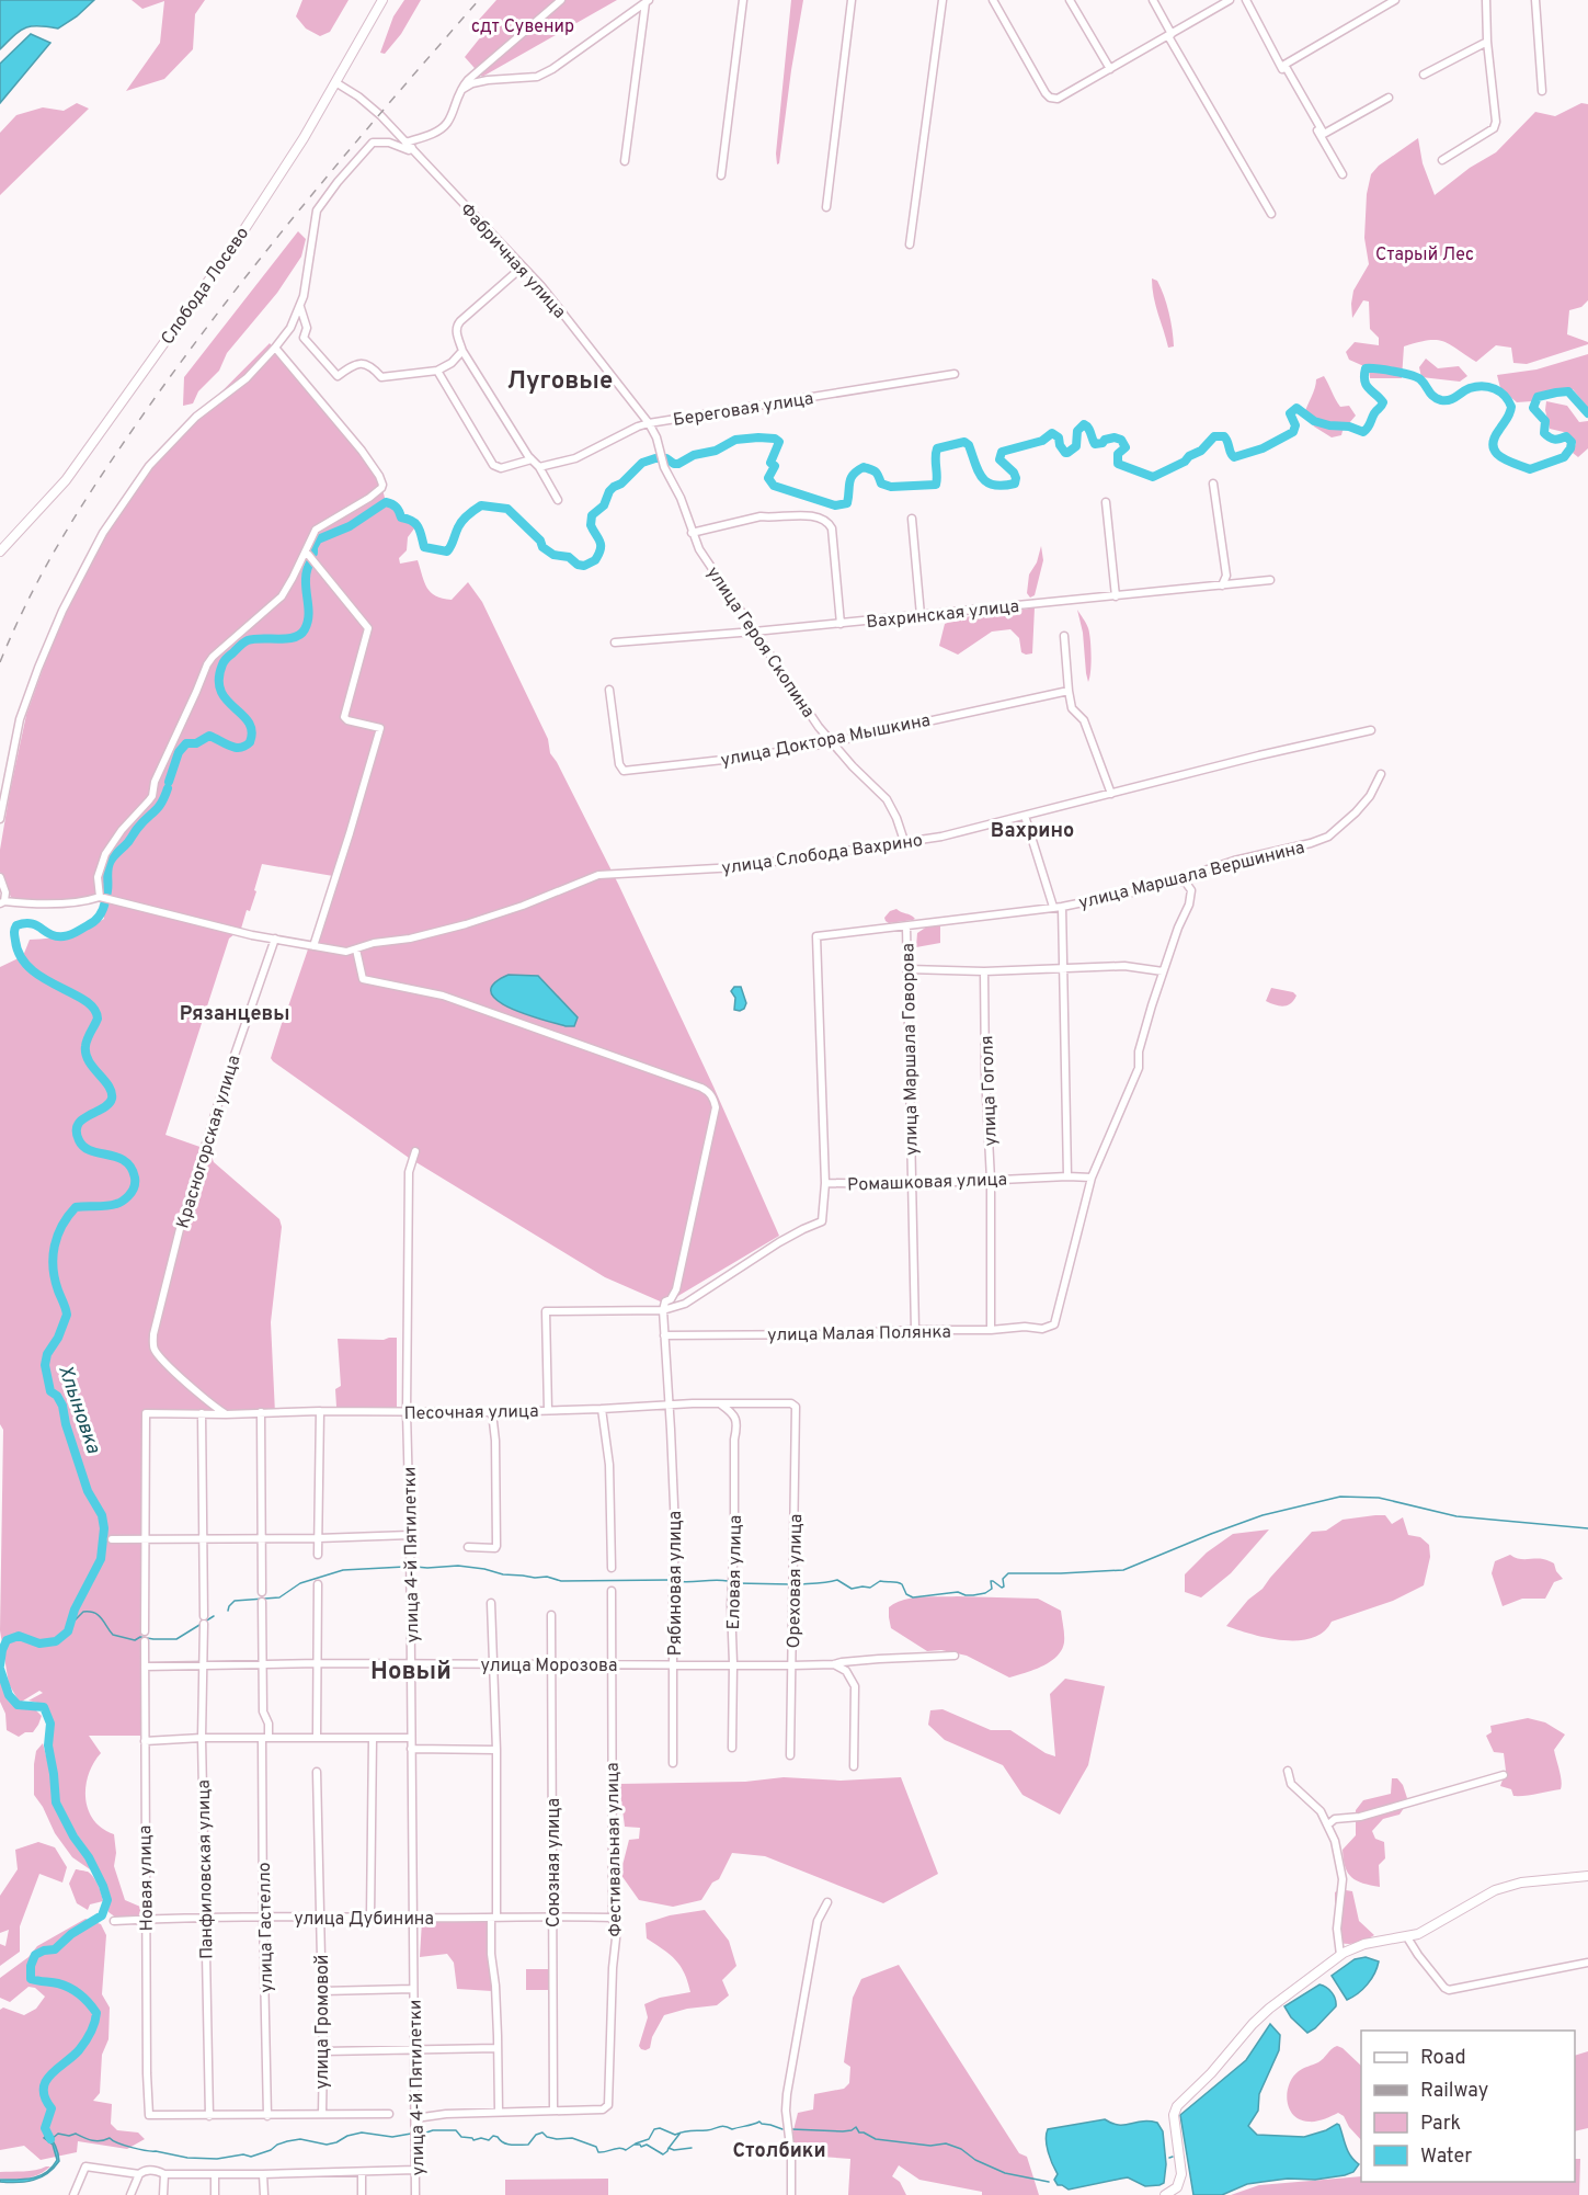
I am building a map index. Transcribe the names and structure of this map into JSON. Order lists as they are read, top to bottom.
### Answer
{
  "streets": {
    "main road": ["Слобода Лосево"],
    "street": [
      "Фабричная улица",
      "Береговая улица",
      "Вахринская улица",
      "улица Героя Скопина",
      "улица Доктора Мышкина",
      "улица Слобода Вахрино",
      "улица Маршала Вершинина",
      "улица Маршала Говорова",
      "улица Гоголя",
      "Красногорская улица",
      "Ромашковая улица",
      "улица Малая Полянка",
      "Песочная улица",
      "улица 4-й Пятилетки",
      "Еловая улица",
      "Ореховая улица",
      "Рябиновая улица",
      "улица Морозова",
      "Фестивальная улица",
      "Союзная улица",
      "Панфиловская улица",
      "Новая улица",
      "улица Дубинина",
      "улица Гастелло",
      "улица Громовой"
    ]
  },
  "crossings": [
    ["Фабричная улица", "Слобода Лосево"],
    ["Фабричная улица", "Береговая улица"],
    ["Фабричная улица", "улица Героя Скопина"],
    ["Вахринская улица", "улица Героя Скопина"],
    ["улица Героя Скопина", "улица Доктора Мышкина"],
    ["улица Героя Скопина", "улица Слобода Вахрино"],
    ["улица Слобода Вахрино", "Красногорская улица"],
    ["улица Маршала Вершинина", "улица Маршала Говорова"],
    ["улица Маршала Вершинина", "Ромашковая улица"],
    ["улица Маршала Говорова", "Ромашковая улица"],
    ["улица Маршала Говорова", "улица Малая Полянка"],
    ["улица Гоголя", "Ромашковая улица"],
    ["улица Гоголя", "улица Малая Полянка"],
    ["Красногорская улица", "Песочная улица"],
    ["Ромашковая улица", "улица Малая Полянка"],
    ["Ромашковая улица", "Песочная улица"],
    ["Ромашковая улица", "Рябиновая улица"],
    ["улица Малая Полянка", "Рябиновая улица"],
    ["Песочная улица", "улица 4-й Пятилетки"],
    ["Песочная улица", "Еловая улица"],
    ["Песочная улица", "Ореховая улица"],
    ["Песочная улица", "Рябиновая улица"],
    ["Песочная улица", "Панфиловская улица"],
    ["улица 4-й Пятилетки", "улица Морозова"],
    ["улица 4-й Пятилетки", "улица Дубинина"],
    ["Еловая улица", "улица Морозова"],
    ["Ореховая улица", "улица Морозова"],
    ["Рябиновая улица", "улица Морозова"],
    ["улица Морозова", "Фестивальная улица"],
    ["улица Морозова", "Союзная улица"],
    ["улица Морозова", "Панфиловская улица"],
    ["улица Морозова", "Новая улица"],
    ["улица Морозова", "улица Гастелло"],
    ["Фестивальная улица", "Союзная улица"],
    ["Фестивальная улица", "улица Дубинина"],
    ["Союзная улица", "улица Дубинина"],
    ["Панфиловская улица", "Новая улица"],
    ["Панфиловская улица", "улица Дубинина"],
    ["Новая улица", "улица Дубинина"],
    ["улица Дубинина", "улица Гастелло"],
    ["улица Дубинина", "улица Громовой"]
  ],
  "districts": [
    "Луговые",
    "Вахрино",
    "Рязанцевы",
    "Новый",
    "Столбики"
  ],
  "water": ["Хлыновка"],
  "parks": ["сдт Сувенир", "Старый Лес"],
  "legend": [
    "Road",
    "Railway",
    "Park",
    "Water"
  ]
}
